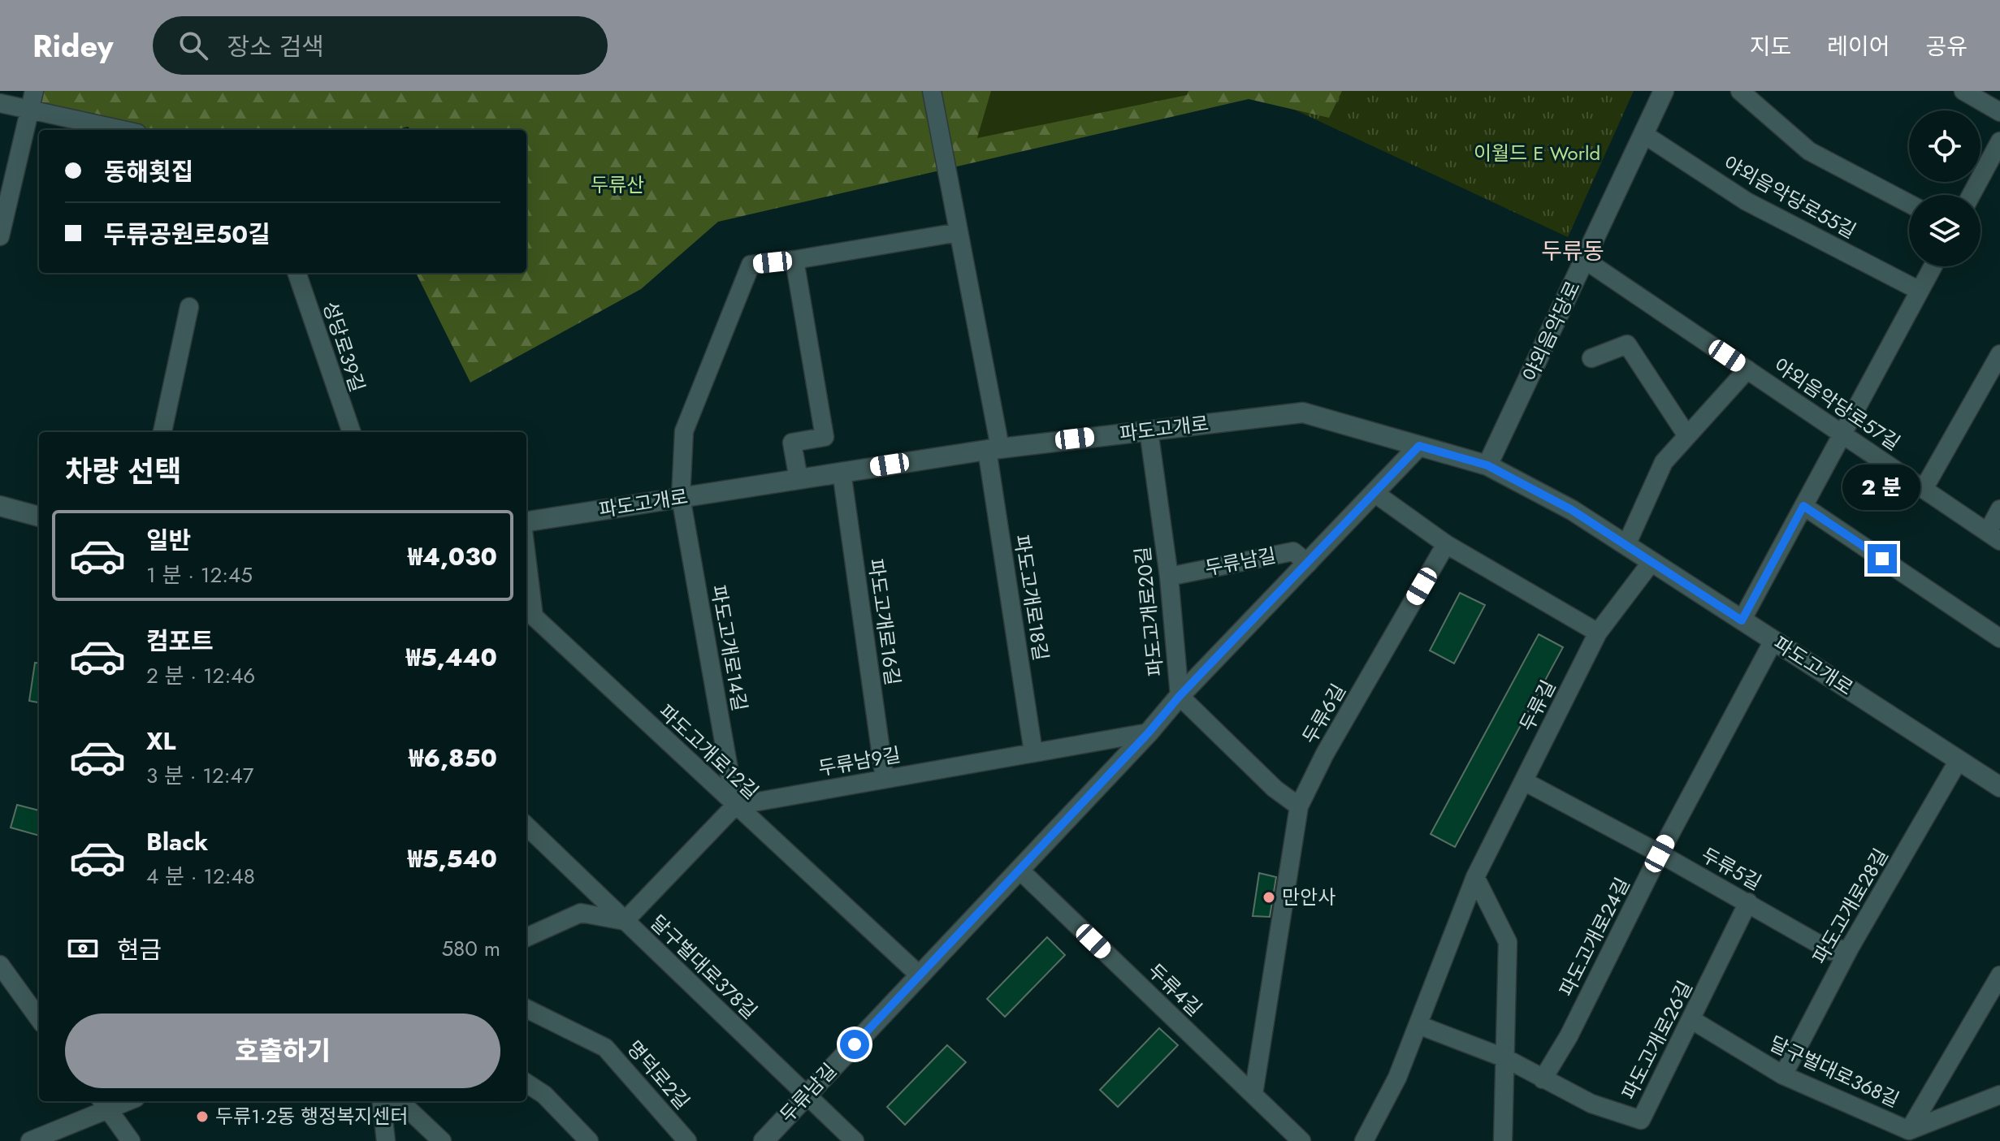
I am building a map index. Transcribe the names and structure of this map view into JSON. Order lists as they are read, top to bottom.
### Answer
{
  "streets": {
    "street": [
      "야외음악당로55길",
      "야외음악당로",
      "성당로39길",
      "야외음악당로57길",
      "파도고개로",
      "두류남길",
      "파도고개로18길",
      "파도고개로20길",
      "파도고개로16길",
      "파도고개로14길",
      "두류길",
      "두류6길",
      "파도고개로12길",
      "두류남9길",
      "두류5길",
      "파도고개로28길",
      "파도고개로24길",
      "달구벌대로378길",
      "두류4길",
      "파도고개로26길",
      "달구벌대로368길",
      "명덕로2길"
    ]
  },
  "crossings": [
    ["야외음악당로55길", "야외음악당로"],
    ["야외음악당로", "야외음악당로57길"],
    ["야외음악당로", "파도고개로"],
    ["파도고개로", "두류남길"],
    ["파도고개로", "파도고개로18길"],
    ["파도고개로", "파도고개로20길"],
    ["파도고개로", "파도고개로16길"],
    ["파도고개로", "파도고개로14길"],
    ["파도고개로", "두류길"],
    ["파도고개로", "파도고개로28길"],
    ["파도고개로", "파도고개로24길"],
    ["두류남길", "파도고개로20길"],
    ["두류남길", "파도고개로12길"],
    ["두류남길", "두류남9길"],
    ["두류남길", "달구벌대로378길"],
    ["두류남길", "두류4길"],
    ["파도고개로18길", "두류남9길"],
    ["파도고개로20길", "두류6길"],
    ["파도고개로16길", "두류남9길"],
    ["파도고개로14길", "파도고개로12길"],
    ["파도고개로14길", "두류남9길"],
    ["두류길", "두류5길"],
    ["두류길", "파도고개로26길"],
    ["두류6길", "두류4길"],
    ["파도고개로12길", "두류남9길"],
    ["두류5길", "파도고개로28길"],
    ["두류5길", "파도고개로24길"],
    ["두류5길", "파도고개로26길"],
    ["파도고개로28길", "달구벌대로368길"],
    ["파도고개로24길", "파도고개로26길"],
    ["파도고개로26길", "달구벌대로368길"]
  ],
  "districts": ["두류동"],
  "parks": ["이월드 E World", "두류산"],
  "places": ["만안사", "두류1·2동 행정복지센터"],
  "page": {
    "header": "Ridey",
    "search": "장소 검색",
    "nav": ["지도", "레이어", "공유"],
    "banner": ["동해횟집", "두류공원로50길"],
    "heading": "차량 선택",
    "bubble": "2 분",
    "list": [
      {
        "name": "일반",
        "note": "1 분 · 12:45",
        "value": "₩4,030"
      },
      {
        "name": "컴포트",
        "note": "2 분 · 12:46",
        "value": "₩5,440"
      },
      {
        "name": "XL",
        "note": "3 분 · 12:47",
        "value": "₩6,850"
      },
      {
        "name": "Black",
        "note": "4 분 · 12:48",
        "value": "₩5,540"
      }
    ],
    "pay": ["현금", "580 m"],
    "buttons": "호출하기"
  }
}
